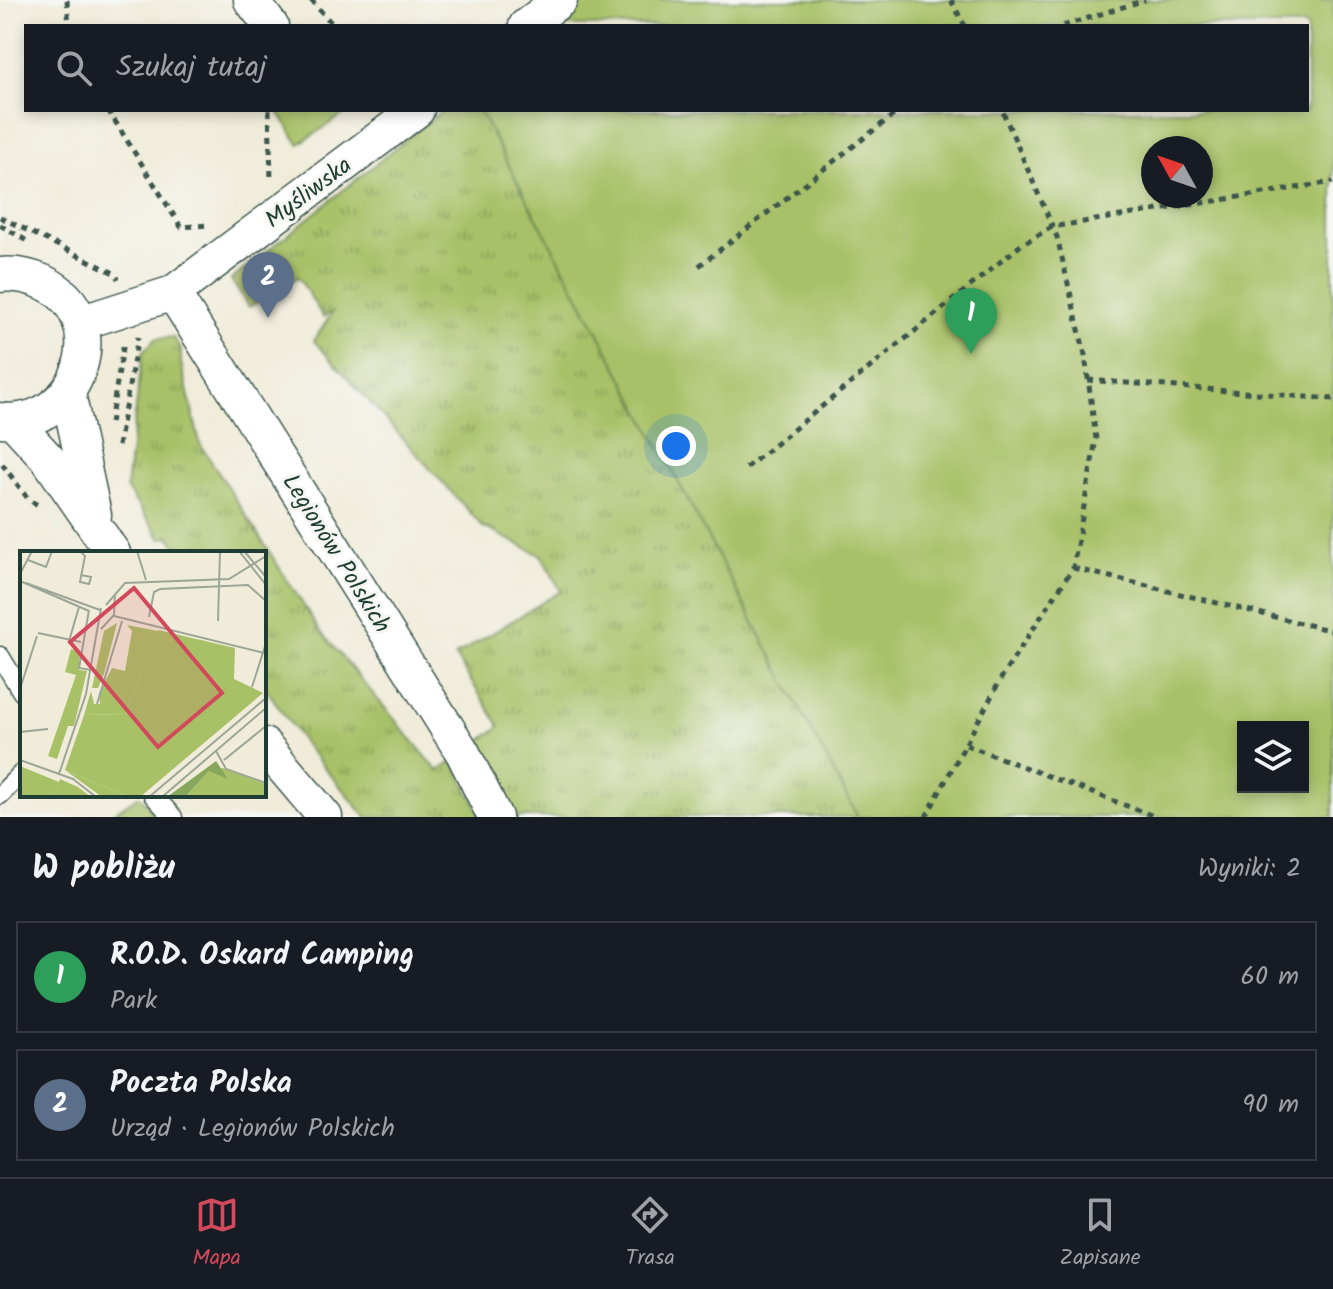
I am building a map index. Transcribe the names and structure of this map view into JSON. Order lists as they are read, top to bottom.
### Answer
{
  "streets": {
    "street": ["Myśliwska", "Legionów Polskich"]
  },
  "crossings": [
    ["Myśliwska", "Legionów Polskich"]
  ],
  "north": "top left",
  "page": {
    "search": "Szukaj tutaj",
    "pins": ["2", "1"],
    "heading": ["W pobliżu", "Wyniki: 2"],
    "list": [
      {
        "mark": "1",
        "name": "R.O.D. Oskard Camping",
        "note": "Park",
        "value": "60 m"
      },
      {
        "mark": "2",
        "name": "Poczta Polska",
        "note": "Urząd · Legionów Polskich",
        "value": "90 m"
      }
    ],
    "nav": ["Mapa", "Trasa", "Zapisane"]
  }
}
